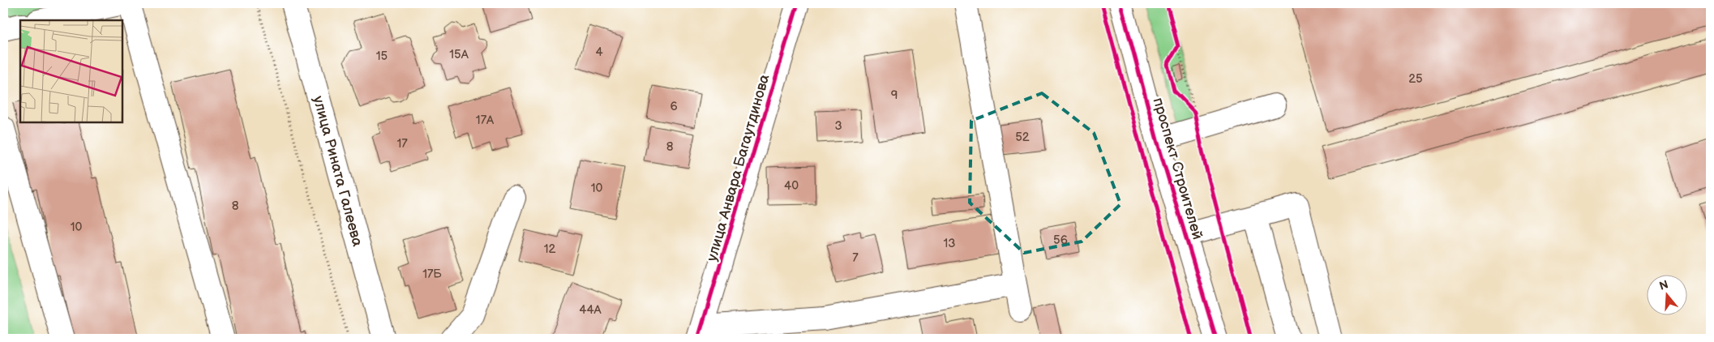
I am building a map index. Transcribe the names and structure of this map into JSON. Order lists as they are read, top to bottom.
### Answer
{
  "streets": {
    "street": ["улица Анвара Багаутдинова", "проспект Строителей", "улица Рината Галеева"]
  },
  "house_numbers": [
    "4",
    "15А",
    "15",
    "25",
    "9",
    "6",
    "17А",
    "3",
    "52",
    "17",
    "8",
    "40",
    "10",
    "8",
    "10",
    "56",
    "13",
    "12",
    "7",
    "17Б",
    "44А"
  ],
  "north": "top"
}
